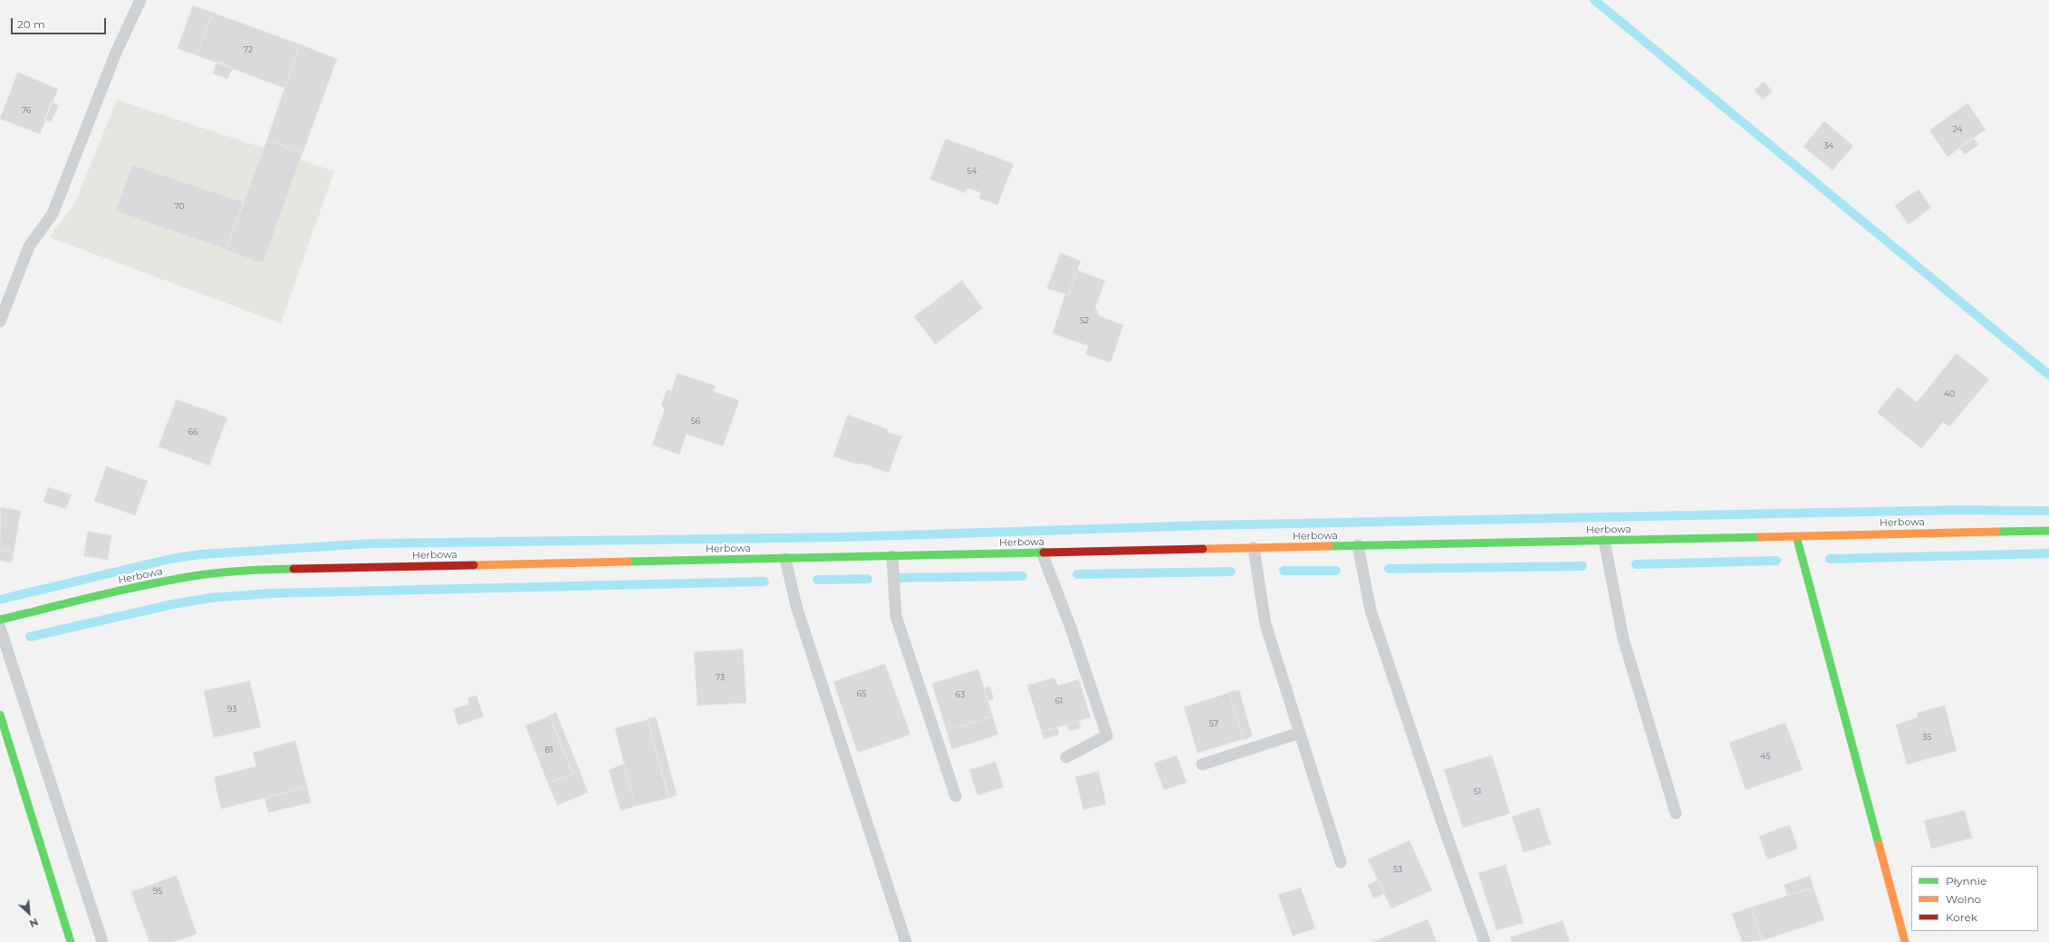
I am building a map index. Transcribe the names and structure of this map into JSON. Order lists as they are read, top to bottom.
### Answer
{
  "streets": {
    "street": ["Herbowa"]
  },
  "house_numbers": [
    "72",
    "76",
    "24",
    "34",
    "54",
    "70",
    "52",
    "40",
    "56",
    "66",
    "73",
    "65",
    "63",
    "61",
    "93",
    "57",
    "35",
    "81",
    "45",
    "51",
    "53",
    "95"
  ],
  "legend": ["Płynnie", "Wolno", "Korek"],
  "scale_bar": "20 m",
  "north": "bottom right"
}
